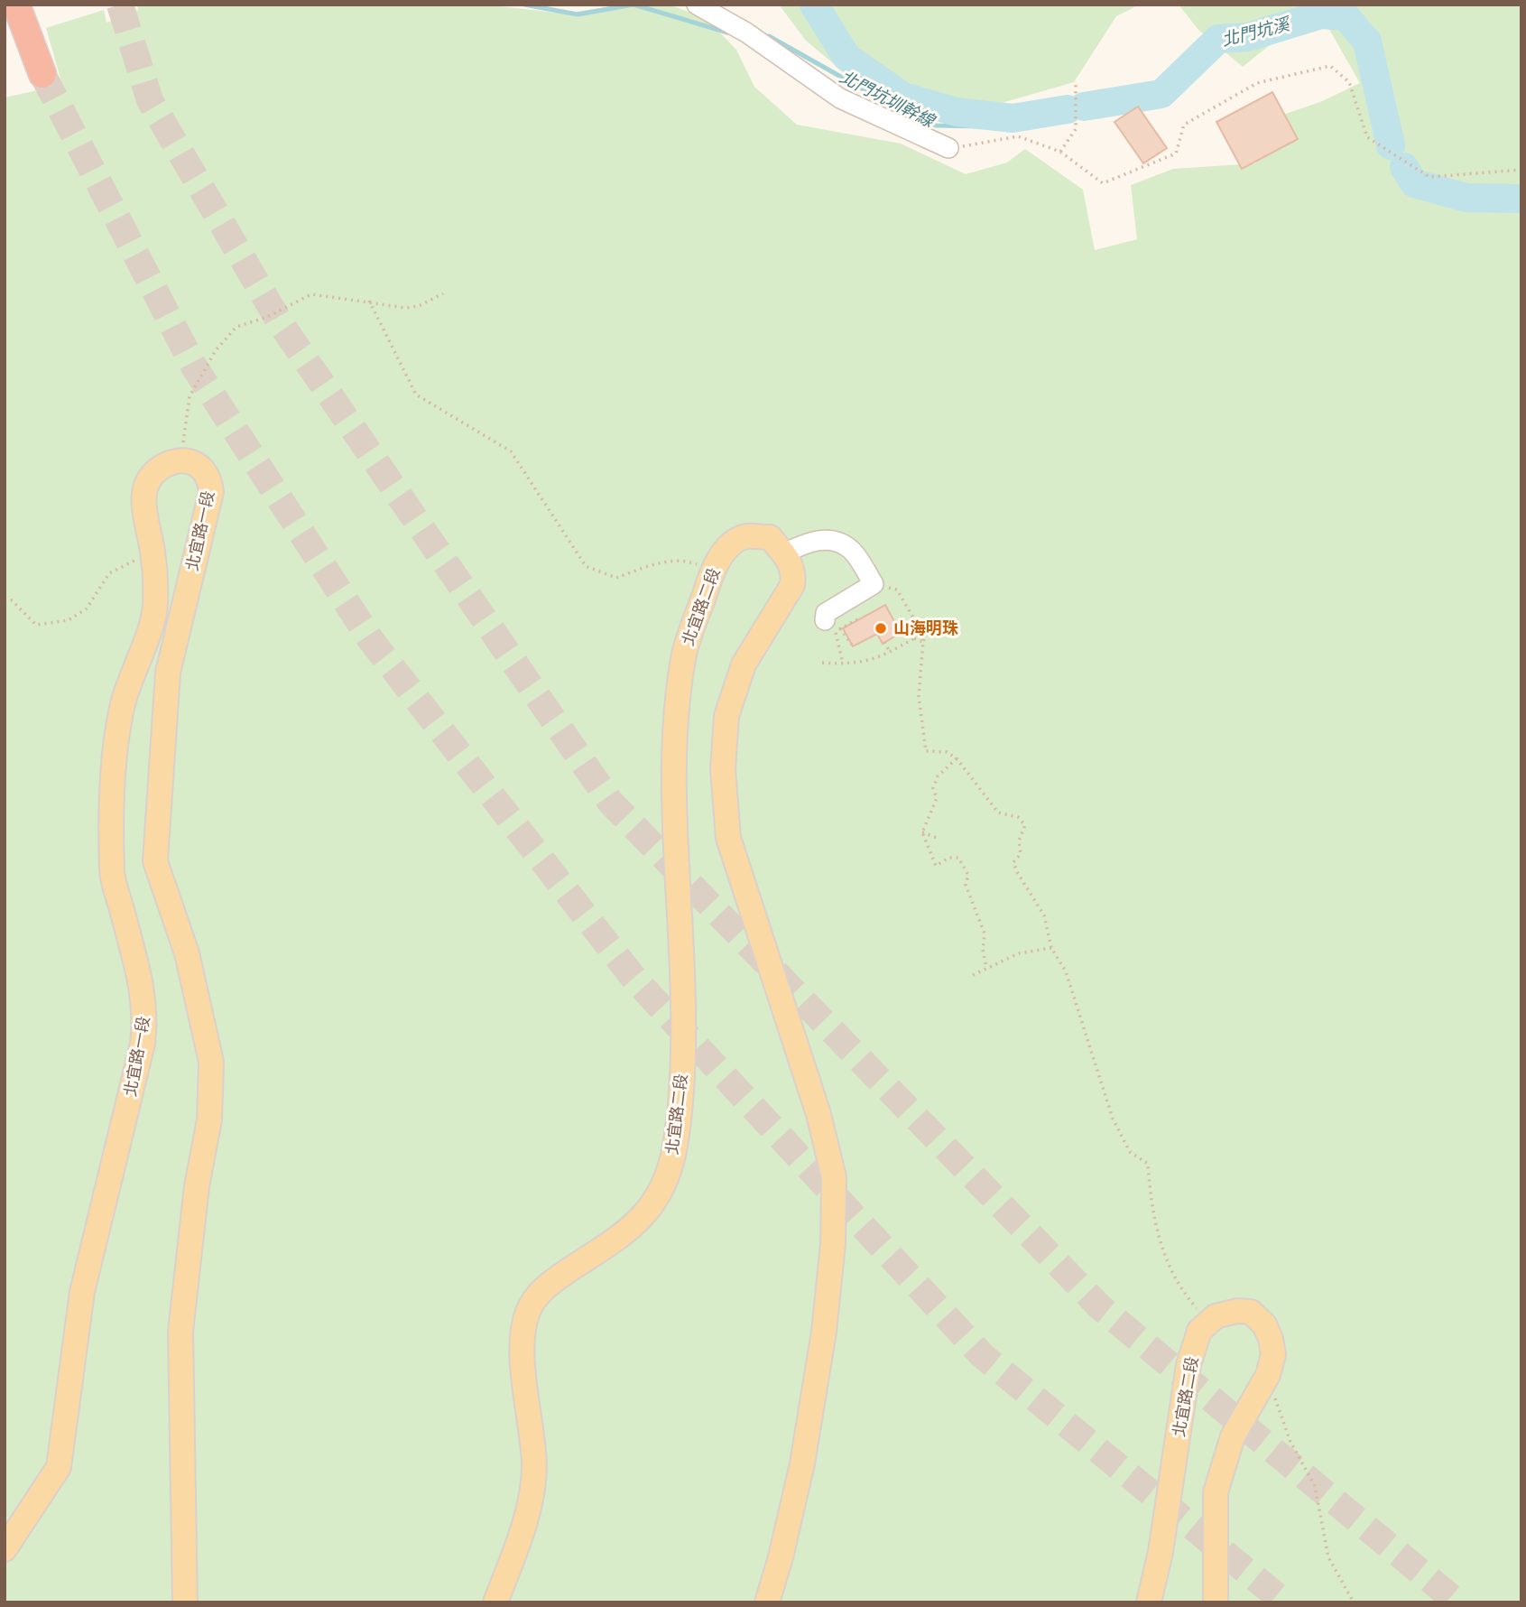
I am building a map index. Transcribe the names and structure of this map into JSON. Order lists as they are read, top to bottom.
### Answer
{
  "streets": {
    "main road": ["北宜路一段", "北宜路二段"]
  },
  "water": ["北門坑溪", "北門坑圳幹線"],
  "places": ["山海明珠"]
}
